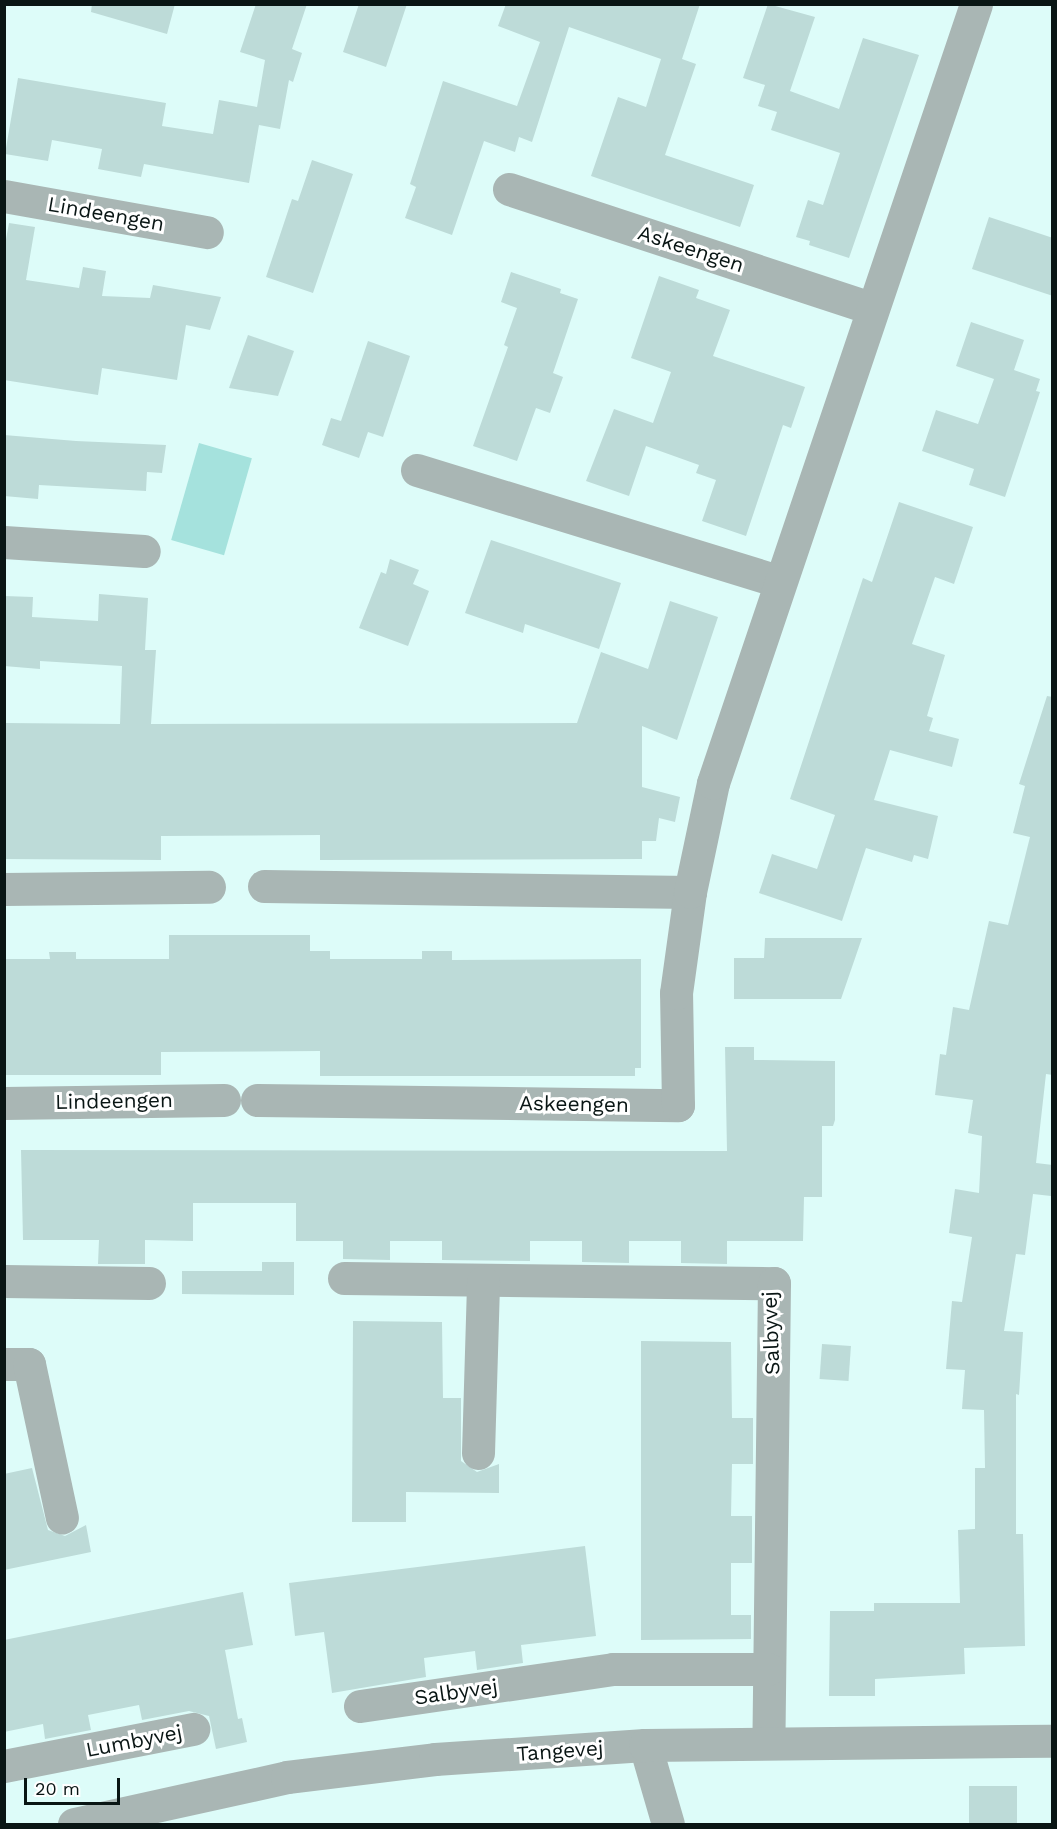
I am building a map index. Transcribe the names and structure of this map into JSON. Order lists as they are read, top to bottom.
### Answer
{
  "streets": {
    "street": [
      "Lindeengen",
      "Askeengen",
      "Salbyvej",
      "Lumbyvej",
      "Tangevej"
    ]
  },
  "crossings": [
    ["Salbyvej", "Tangevej"]
  ],
  "scale_bar": "20 m"
}
